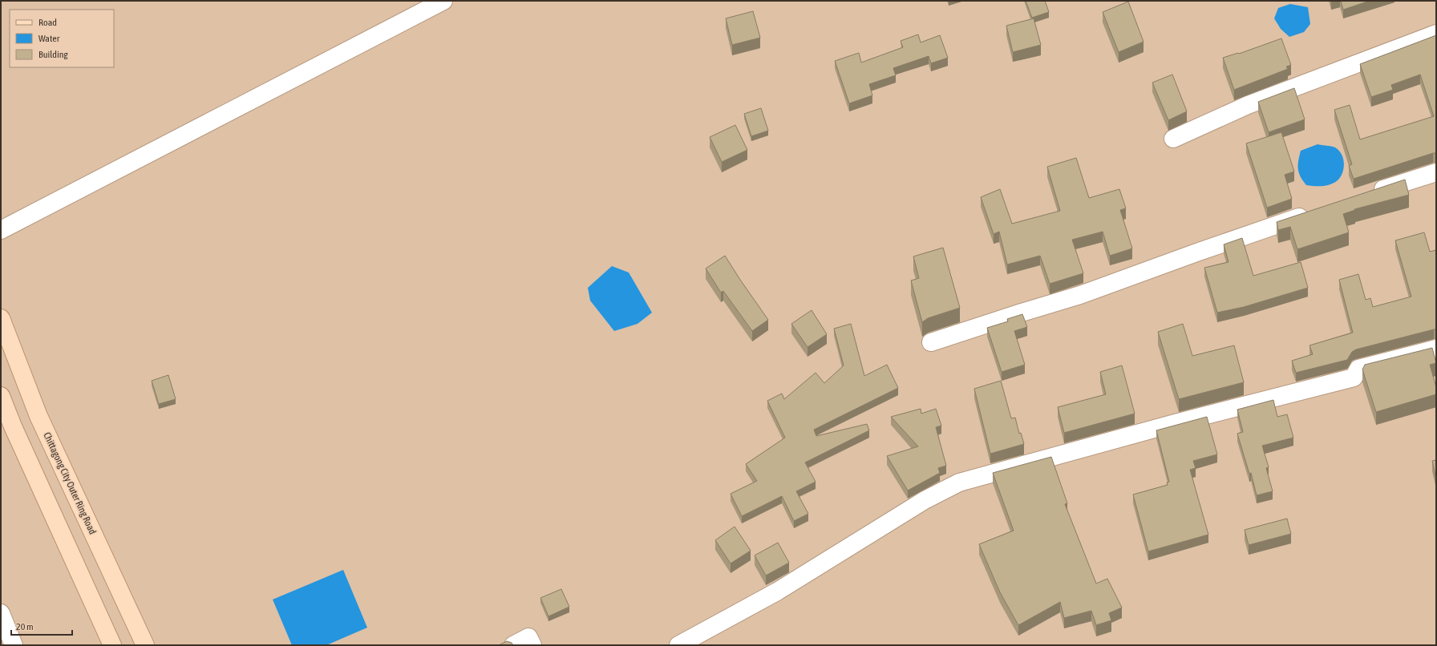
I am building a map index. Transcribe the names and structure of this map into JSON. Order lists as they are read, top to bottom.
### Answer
{
  "streets": {
    "main road": ["Chittagong City Outer Ring Road"]
  },
  "legend": ["Road", "Water", "Building"],
  "scale_bar": "20 m"
}
